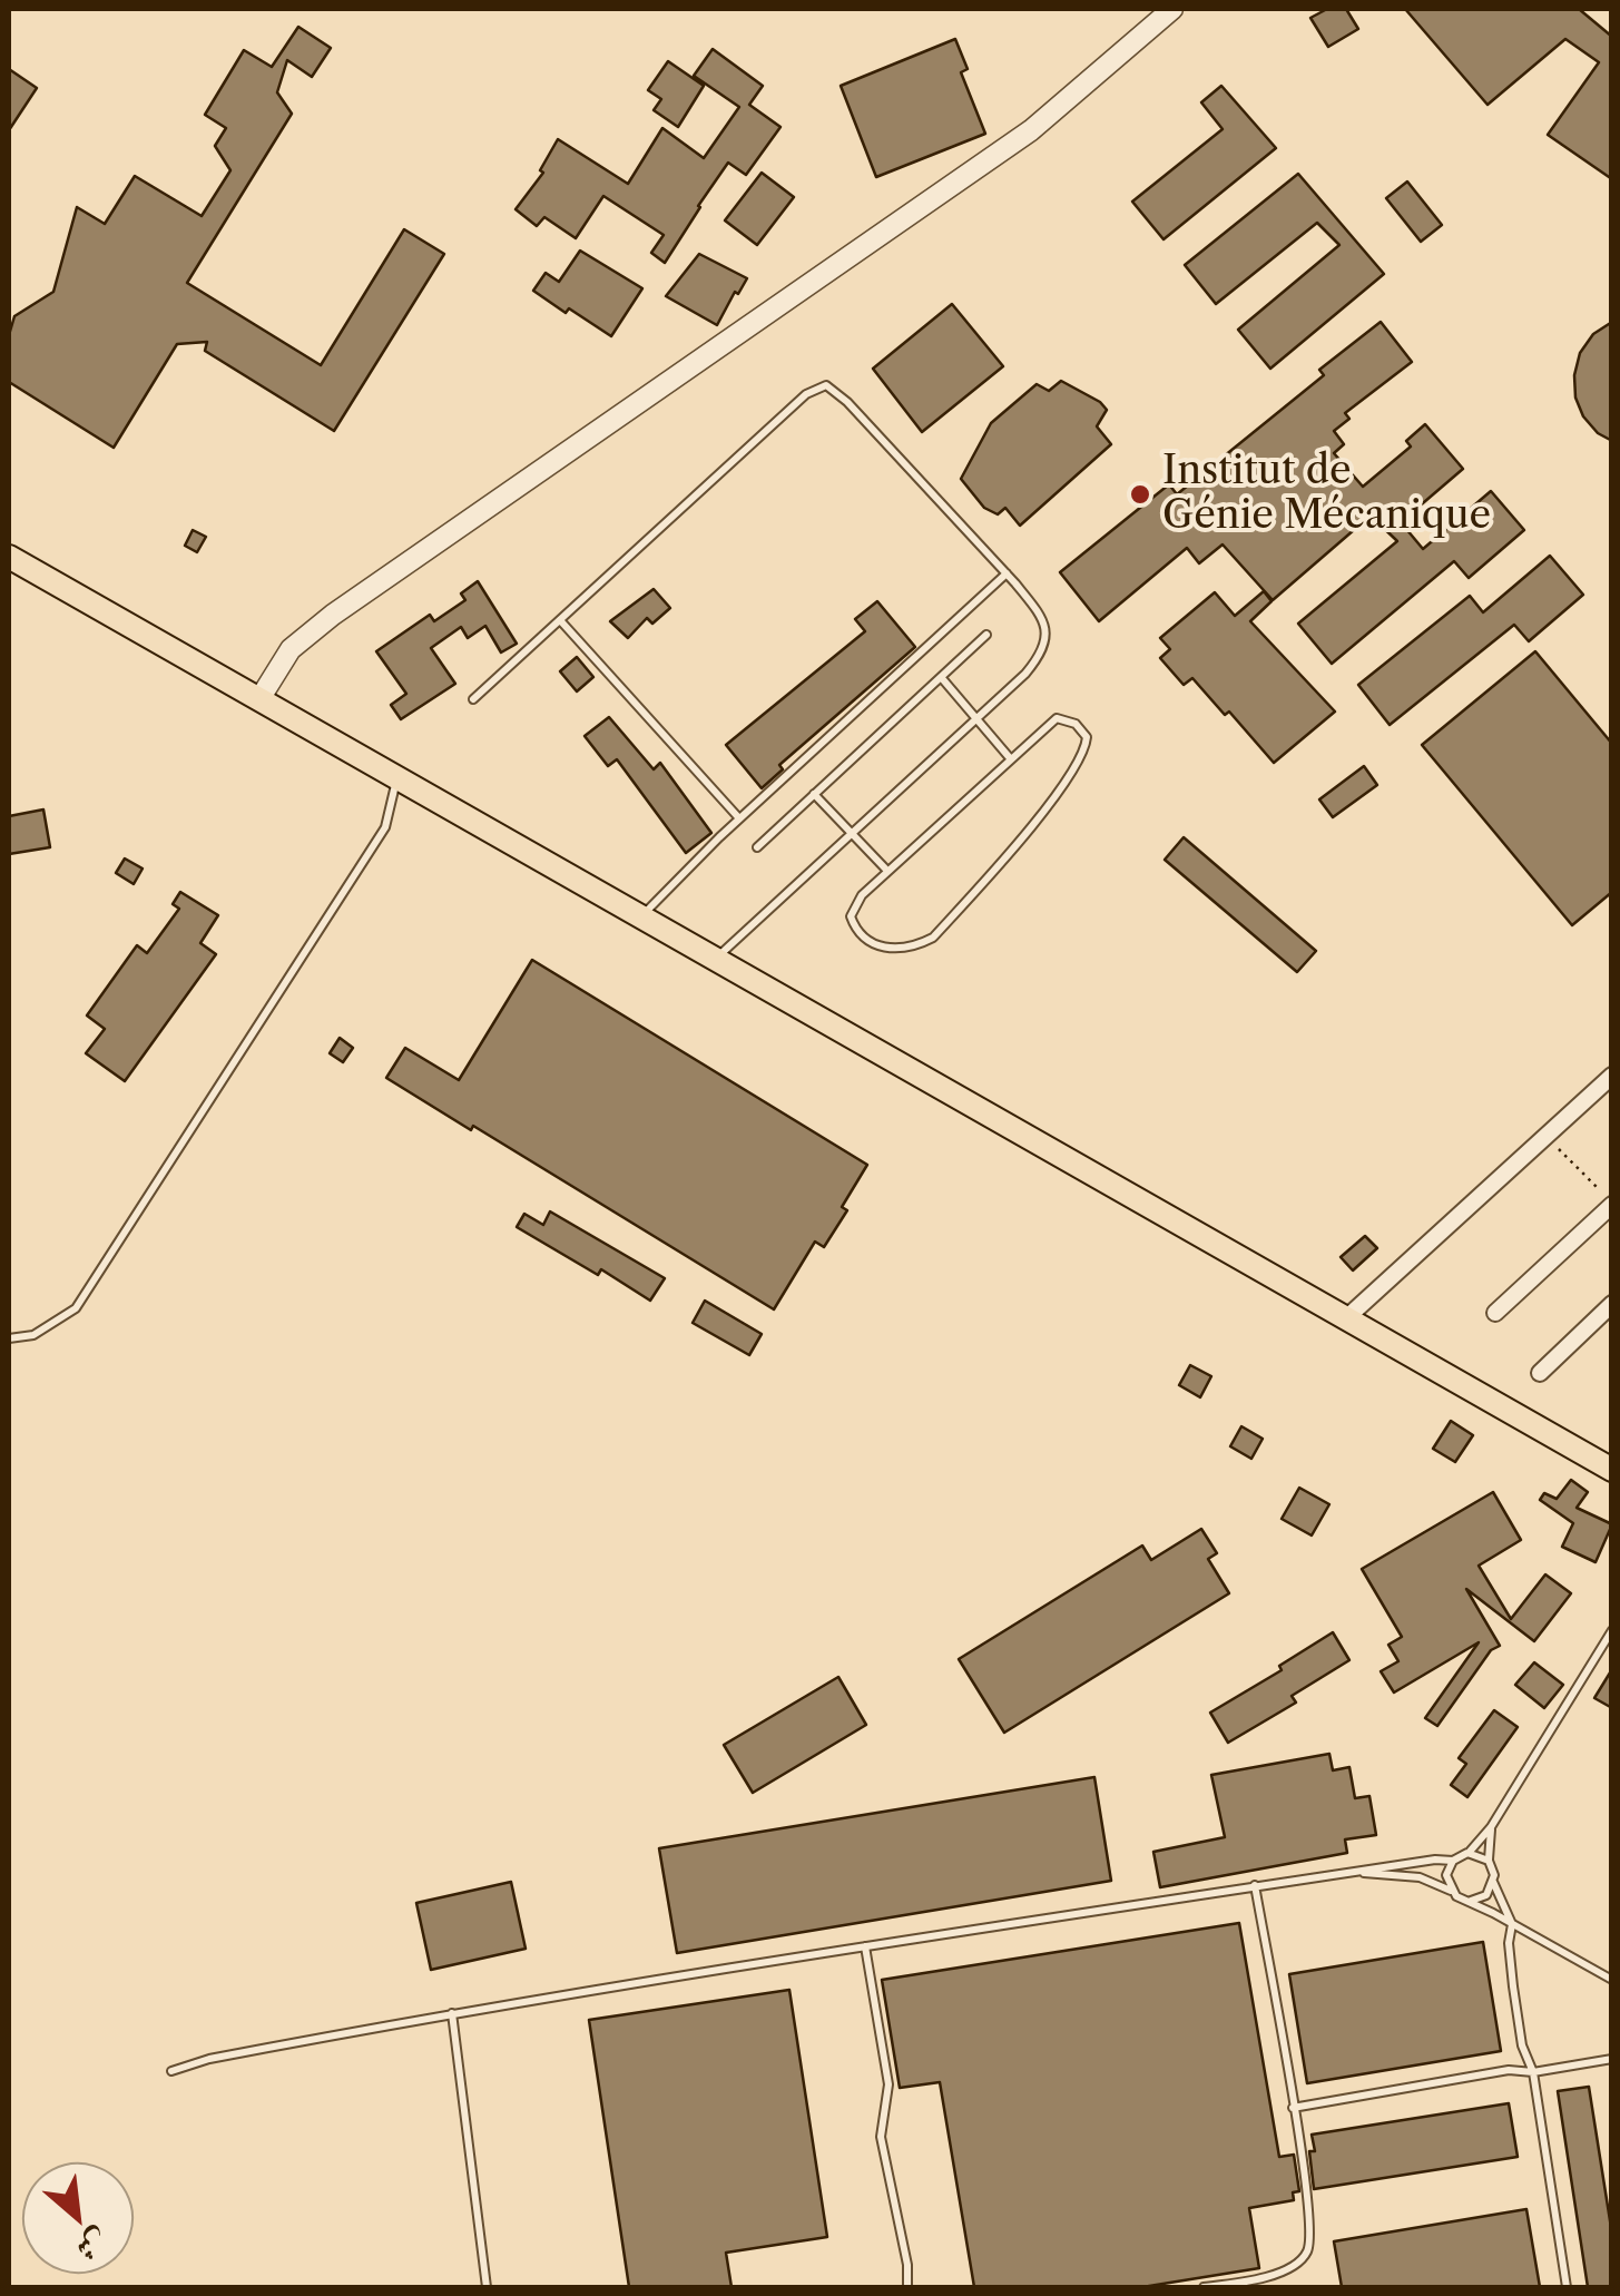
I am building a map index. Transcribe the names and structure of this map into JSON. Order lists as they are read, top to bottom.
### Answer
{
  "places": ["Institut de Génie Mécanique"],
  "north": "bottom right"
}
